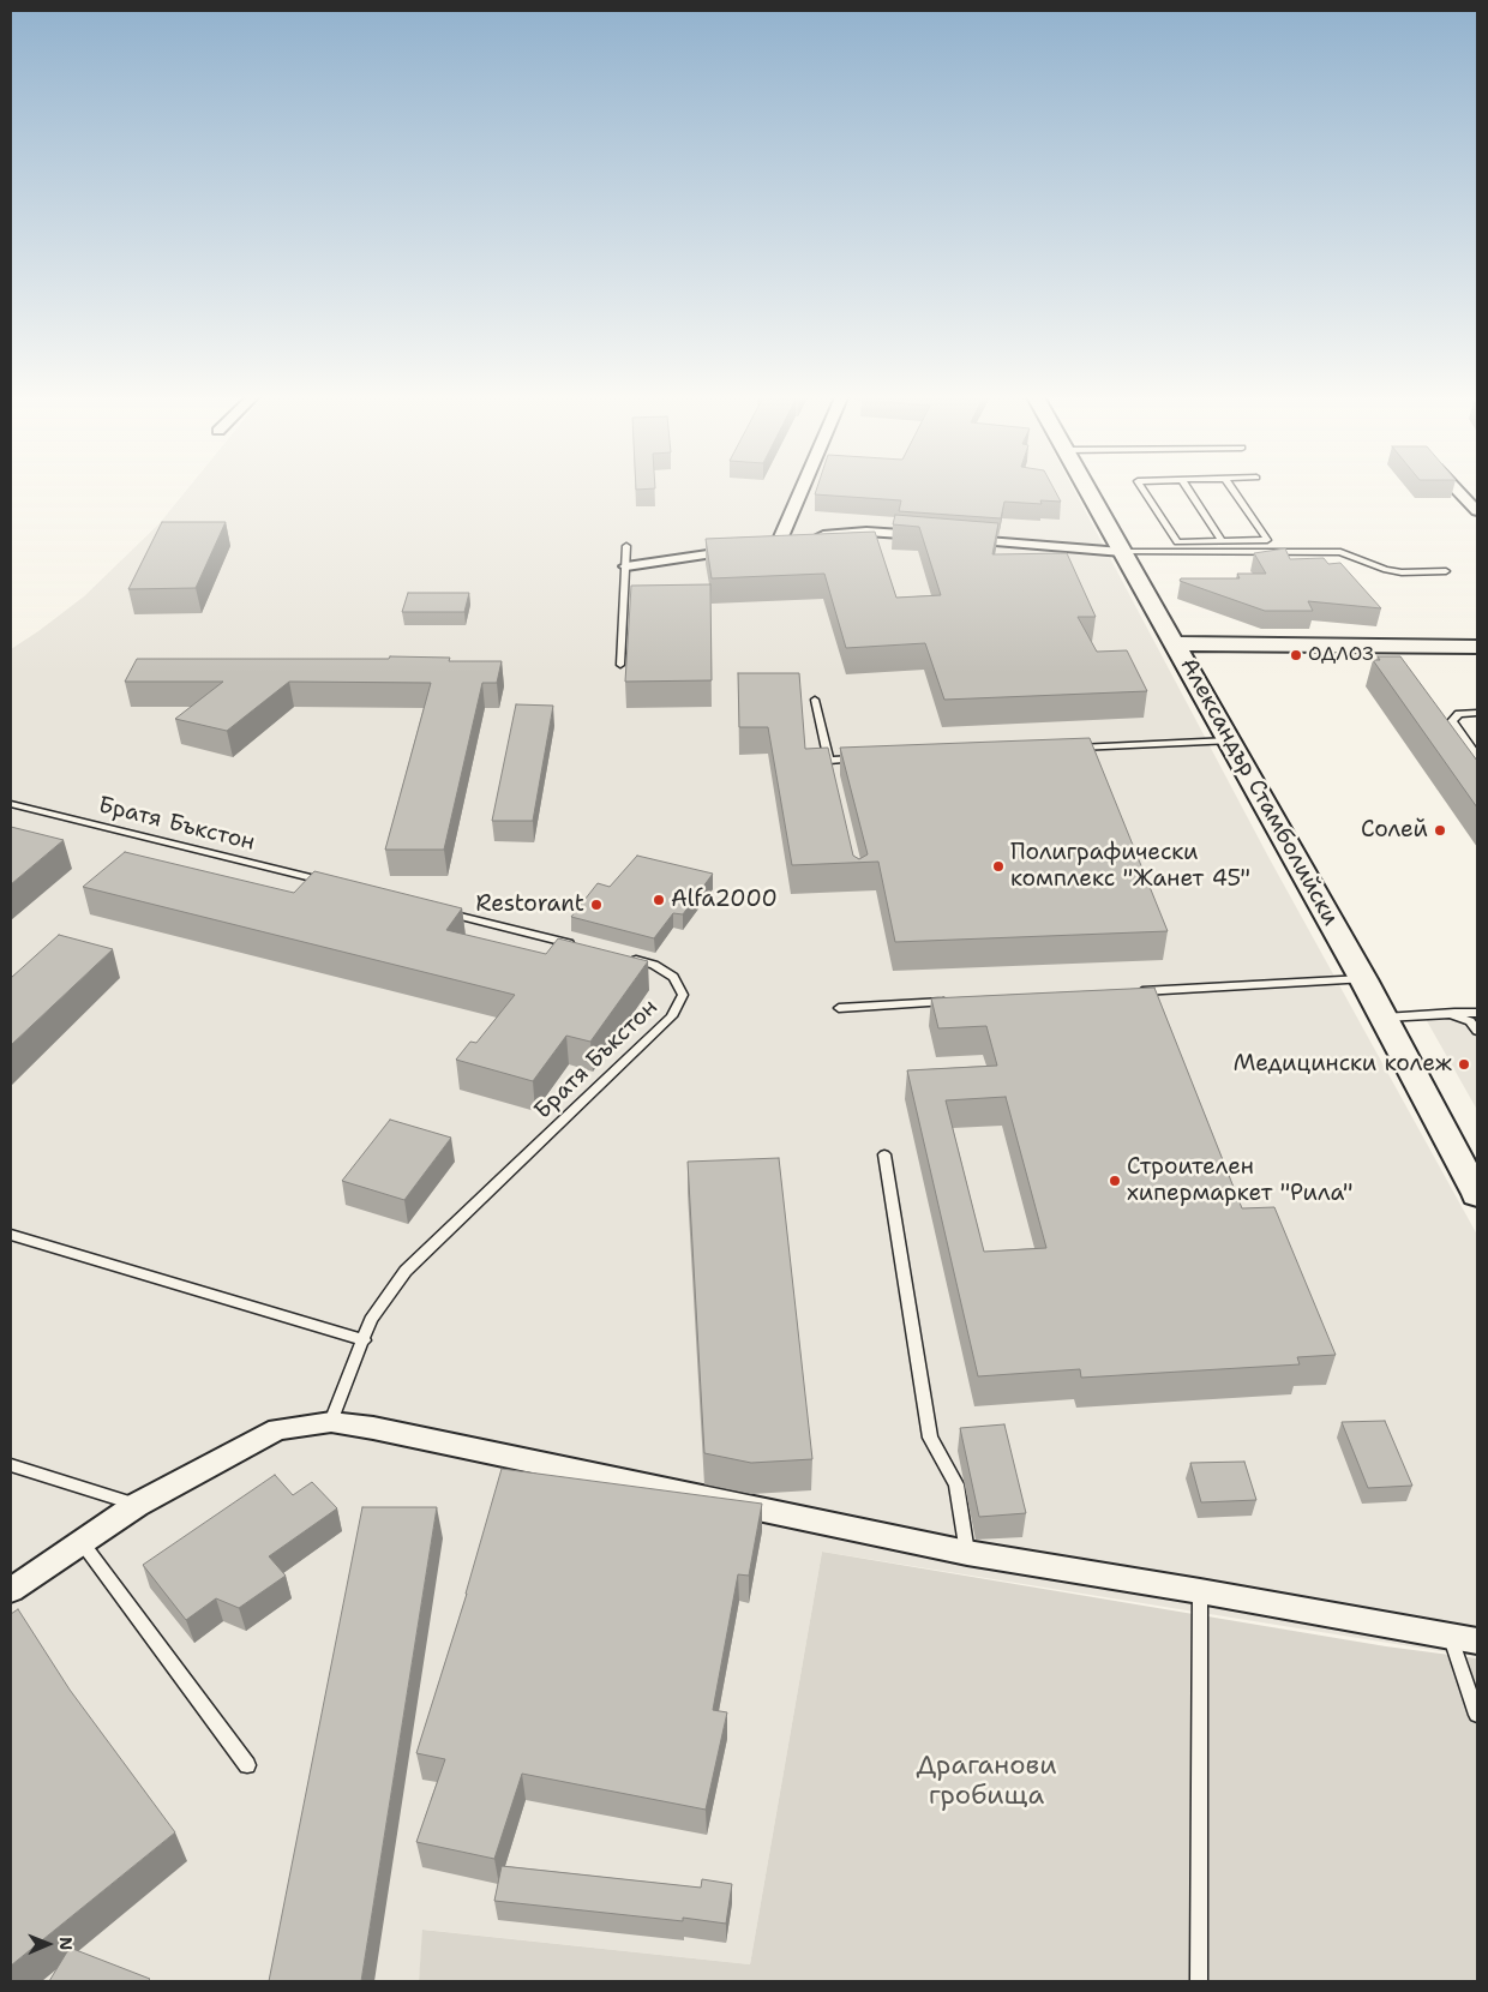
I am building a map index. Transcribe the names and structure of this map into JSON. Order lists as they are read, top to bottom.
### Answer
{
  "streets": {
    "street": ["Александър Стамболийски"],
    "lane": ["Братя Бъкстон"]
  },
  "parks": ["Драганови гробища"],
  "places": [
    "ОДЛОЗ",
    "Солей",
    "Полиграфически комплекс \"Жанет 45\"",
    "Alfa2000",
    "Restorant",
    "Медицински колеж",
    "Строителен хипермаркет \"Рила\""
  ],
  "north": "right"
}
